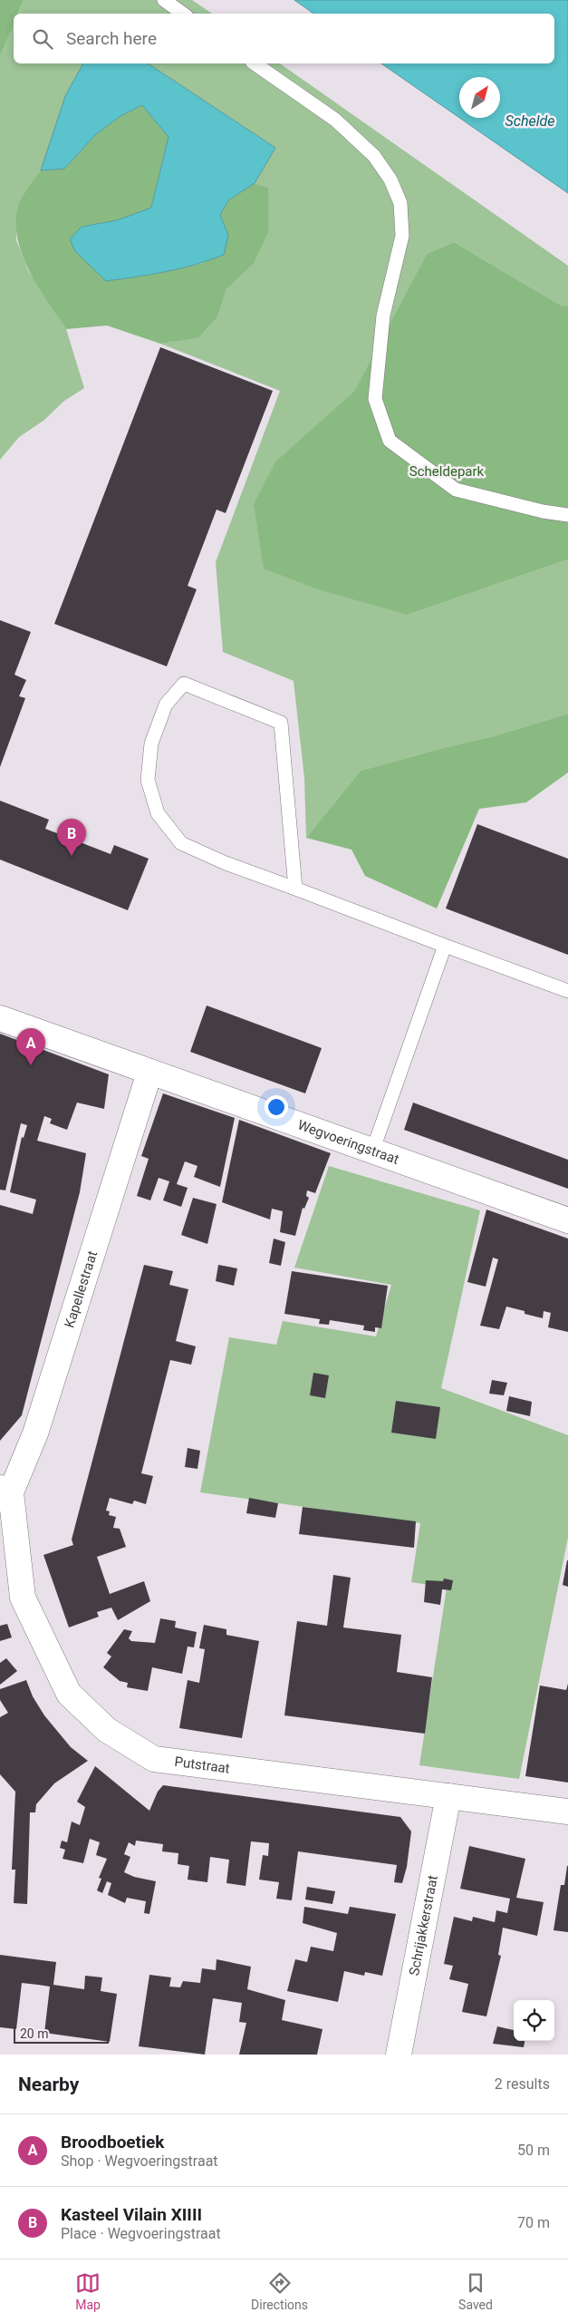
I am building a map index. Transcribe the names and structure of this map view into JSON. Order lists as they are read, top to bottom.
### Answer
{
  "streets": {
    "street": [
      "Wegvoeringstraat",
      "Kapellestraat",
      "Putstraat",
      "Schrijakkerstraat"
    ]
  },
  "crossings": [
    ["Wegvoeringstraat", "Kapellestraat"],
    ["Kapellestraat", "Putstraat"],
    ["Putstraat", "Schrijakkerstraat"]
  ],
  "water": ["Schelde"],
  "parks": ["Scheldepark"],
  "scale_bar": "20 m",
  "north": "top right",
  "page": {
    "search": "Search here",
    "pins": ["B", "A"],
    "scale": "20 m",
    "heading": ["Nearby", "2 results"],
    "list": [
      {
        "mark": "A",
        "name": "Broodboetiek",
        "note": "Shop · Wegvoeringstraat",
        "value": "50 m"
      },
      {
        "mark": "B",
        "name": "Kasteel Vilain XIIII",
        "note": "Place · Wegvoeringstraat",
        "value": "70 m"
      }
    ],
    "nav": ["Map", "Directions", "Saved"]
  }
}
